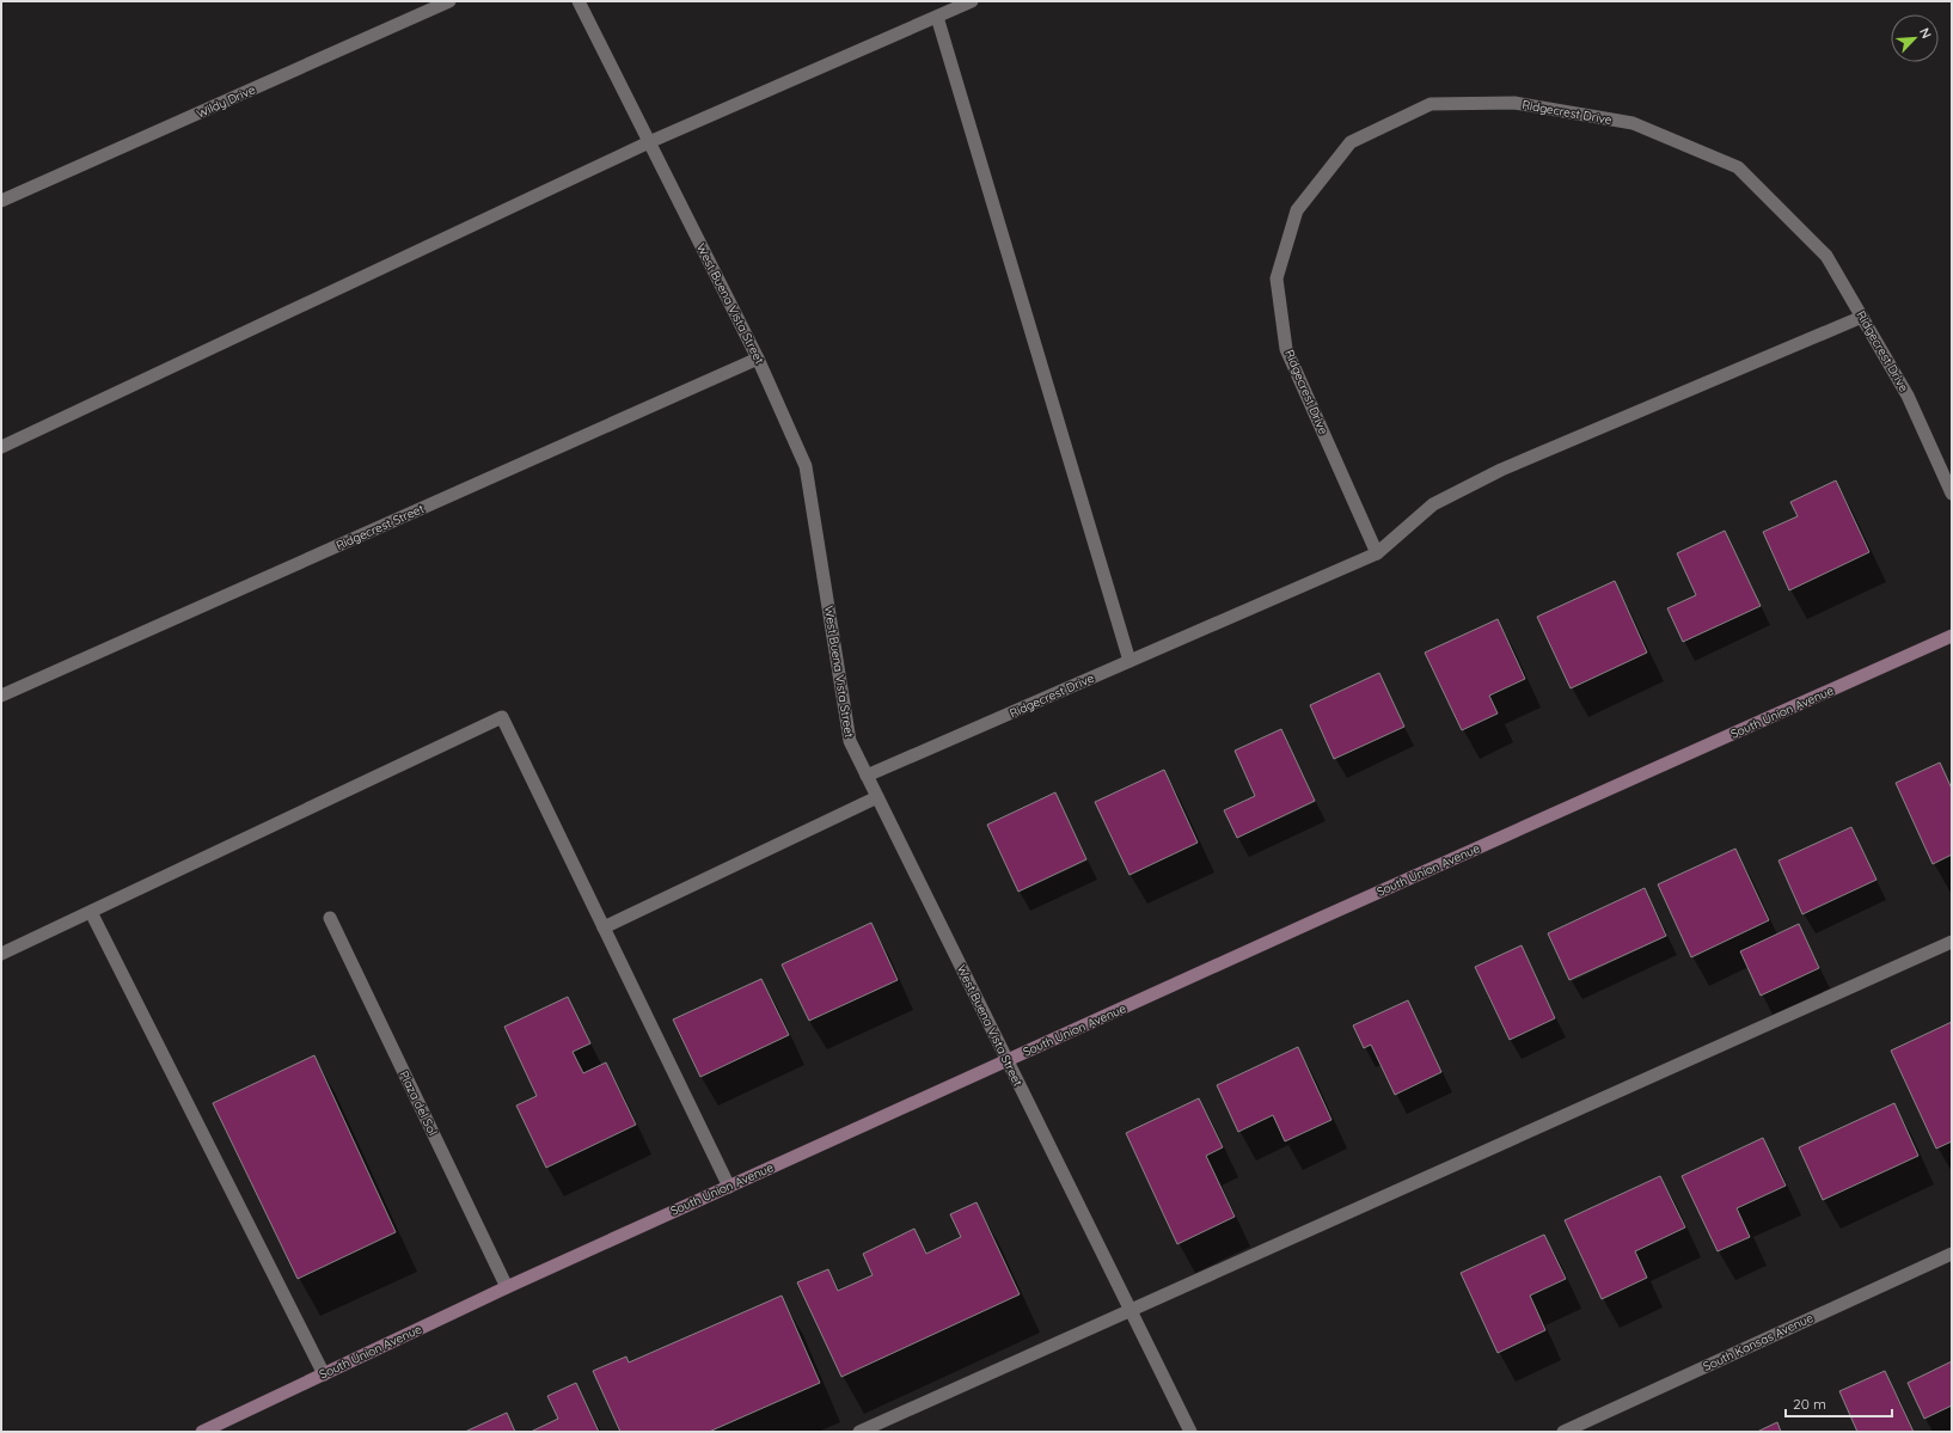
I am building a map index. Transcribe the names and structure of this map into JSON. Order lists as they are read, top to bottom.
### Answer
{
  "streets": {
    "main road": ["South Union Avenue"],
    "street": [
      "Wildy Drive",
      "Ridgecrest Drive",
      "West Buena Vista Street",
      "Ridgecrest Street",
      "Plaza del Sol",
      "South Kansas Avenue"
    ]
  },
  "crossings": [
    ["Ridgecrest Drive", "West Buena Vista Street"],
    ["West Buena Vista Street", "Ridgecrest Street"],
    ["West Buena Vista Street", "South Union Avenue"],
    ["South Union Avenue", "Plaza del Sol"]
  ],
  "scale_bar": "20 m",
  "north": "top right"
}
